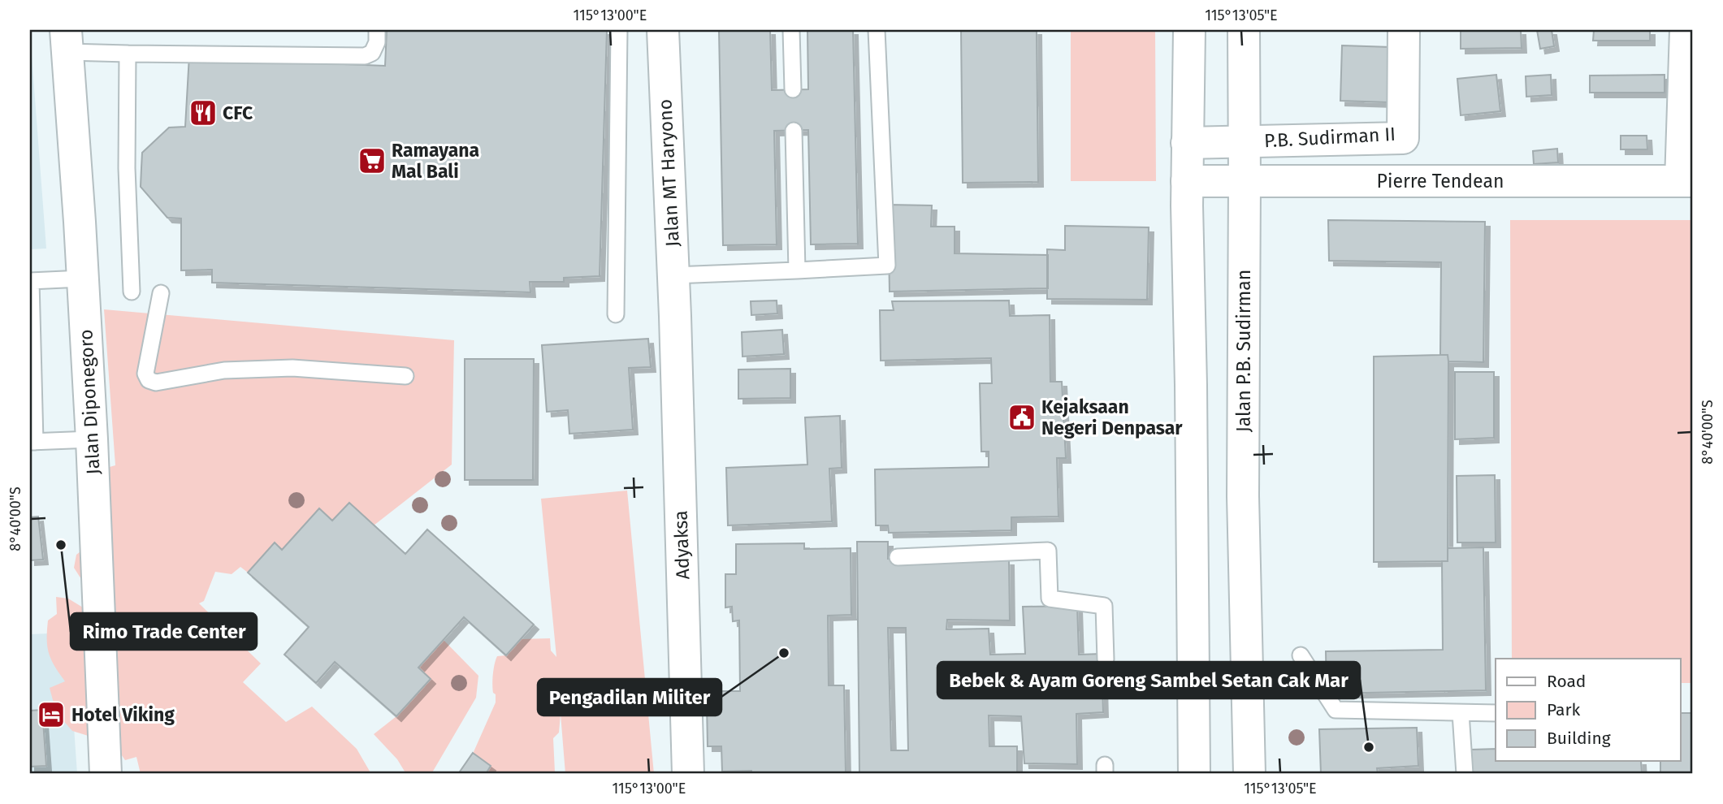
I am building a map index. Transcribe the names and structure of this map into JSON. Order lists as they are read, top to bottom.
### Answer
{
  "streets": {
    "main road": [
      "P.B. Sudirman II",
      "Jalan MT Haryono",
      "Pierre Tendean",
      "Jalan P.B. Sudirman",
      "Jalan Diponegoro",
      "Adyaksa"
    ]
  },
  "crossings": [
    ["P.B. Sudirman II", "Jalan P.B. Sudirman"],
    ["Jalan MT Haryono", "Adyaksa"],
    ["Pierre Tendean", "Jalan P.B. Sudirman"]
  ],
  "places": {
    "restaurant": ["CFC"],
    "supermarket": ["Ramayana Mal Bali"],
    "public building": ["Kejaksaan Negeri Denpasar"],
    "other": ["Rimo Trade Center", "Pengadilan Militer", "Bebek & Ayam Goreng Sambel Setan Cak Mar"],
    "hotel": ["Hotel Viking"]
  },
  "legend": ["Road", "Park", "Building"],
  "coordinates": ["115°13'00\"E", "115°13'05\"E", "8°40'00\"S"]
}
